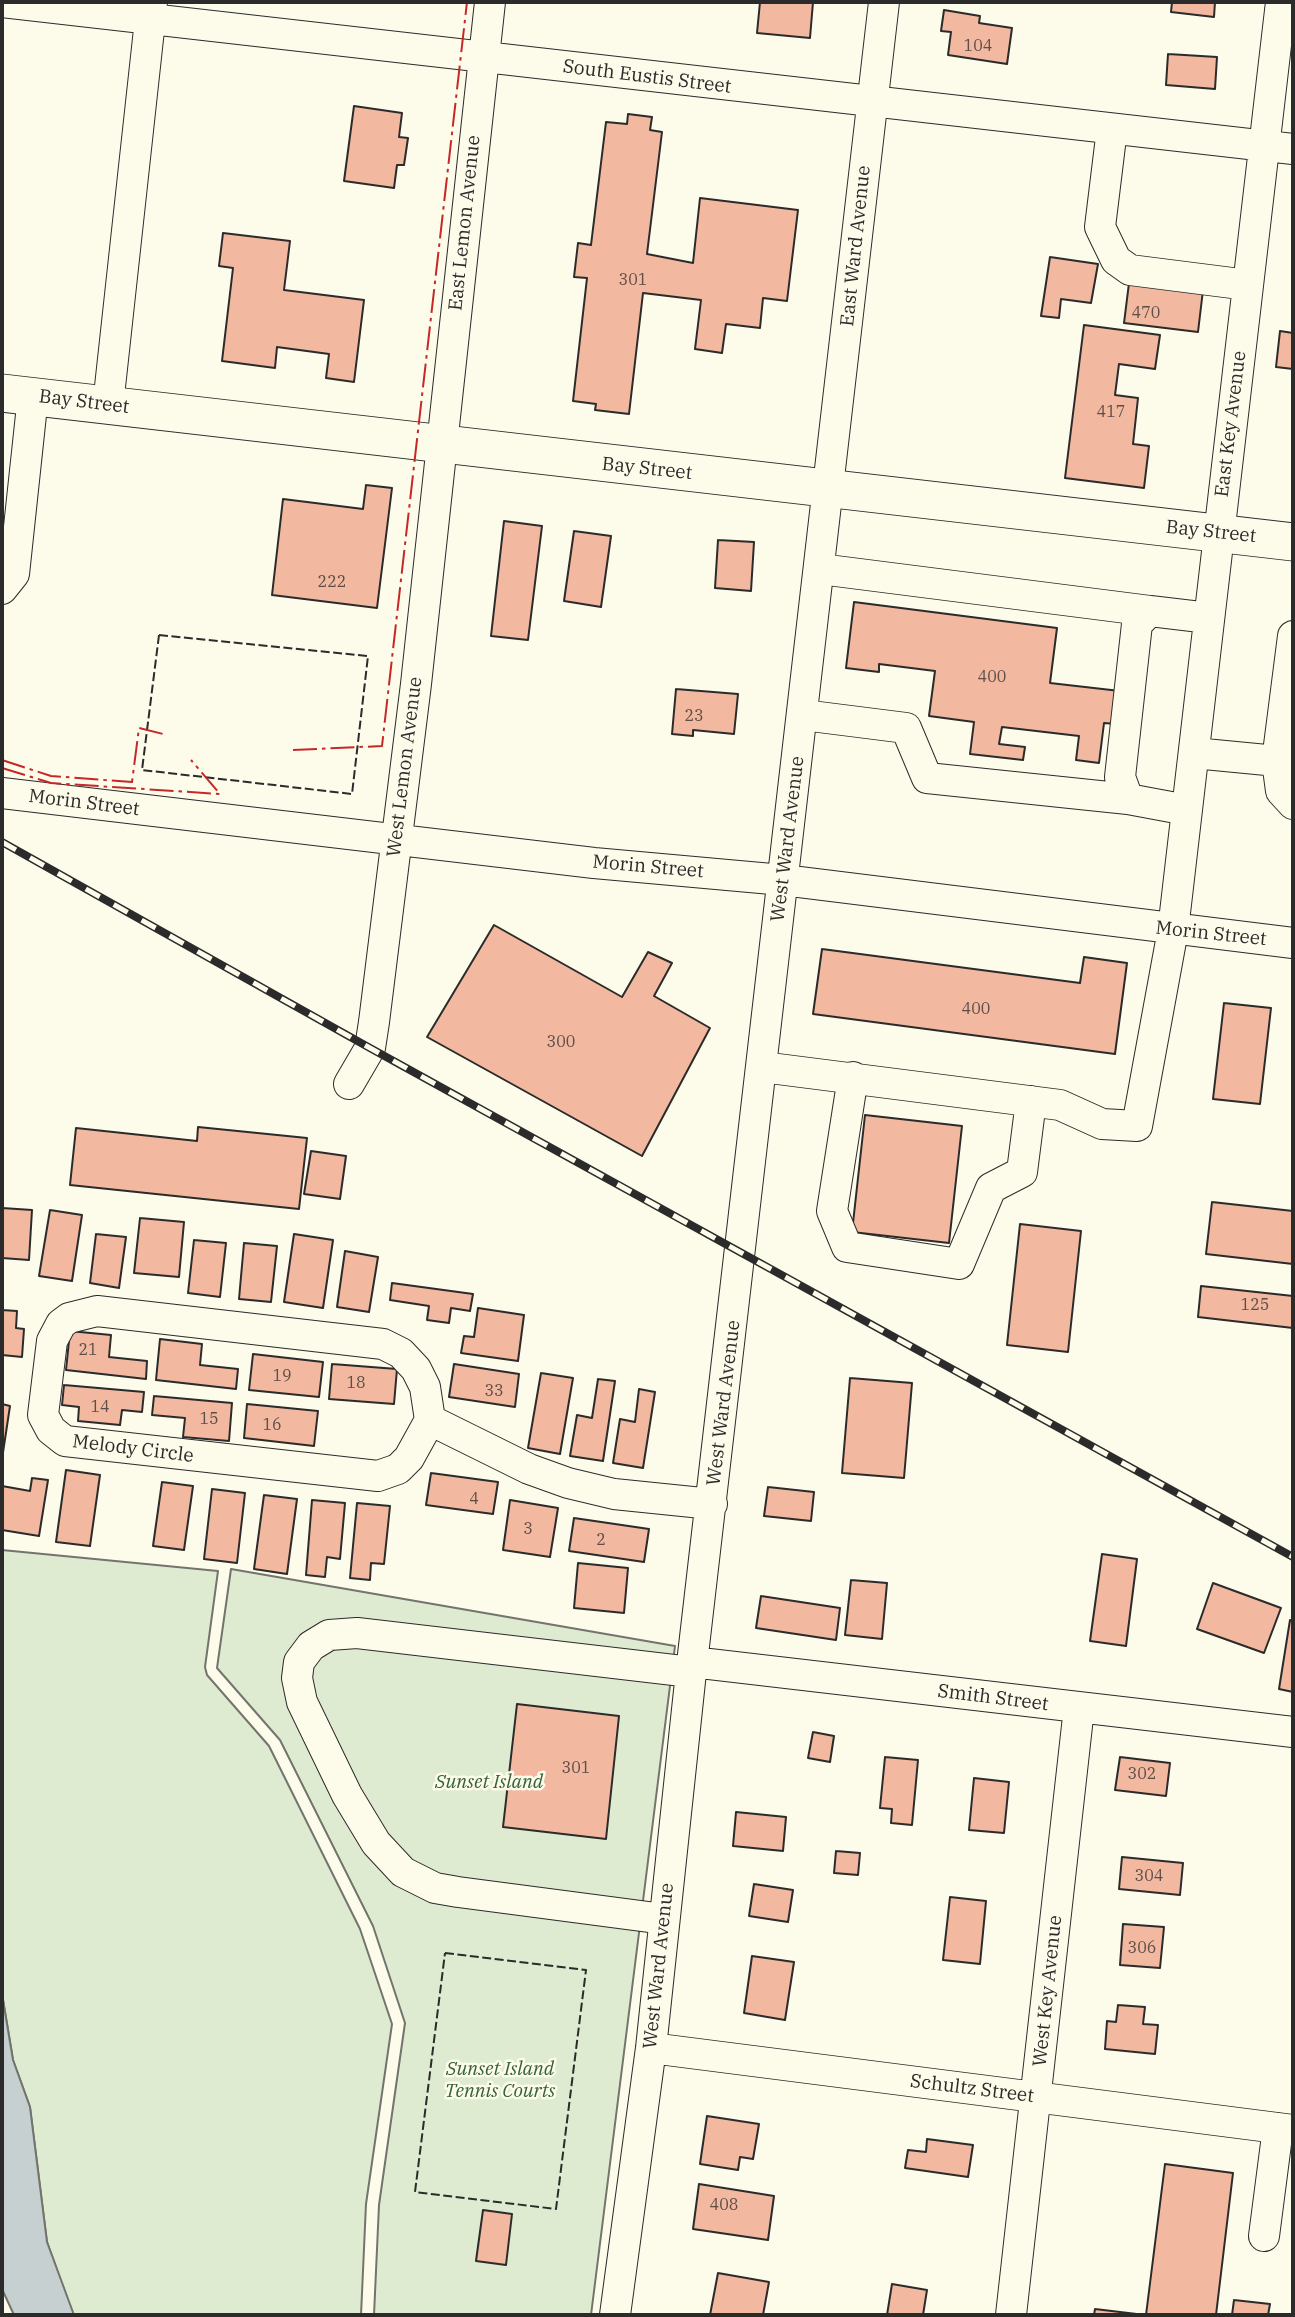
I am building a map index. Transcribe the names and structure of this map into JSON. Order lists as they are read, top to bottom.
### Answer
{
  "streets": {
    "main road": ["Bay Street"],
    "street": [
      "South Eustis Street",
      "East Lemon Avenue",
      "East Ward Avenue",
      "East Key Avenue",
      "West Lemon Avenue",
      "Morin Street",
      "West Ward Avenue",
      "Melody Circle",
      "Smith Street",
      "West Key Avenue",
      "Schultz Street"
    ]
  },
  "crossings": [
    ["South Eustis Street", "East Lemon Avenue"],
    ["South Eustis Street", "East Ward Avenue"],
    ["South Eustis Street", "East Key Avenue"],
    ["East Lemon Avenue", "Bay Street"],
    ["East Lemon Avenue", "West Lemon Avenue"],
    ["East Ward Avenue", "Bay Street"],
    ["East Ward Avenue", "West Ward Avenue"],
    ["Bay Street", "East Key Avenue"],
    ["Bay Street", "West Lemon Avenue"],
    ["Bay Street", "West Ward Avenue"],
    ["East Key Avenue", "Morin Street"],
    ["West Lemon Avenue", "Morin Street"],
    ["Morin Street", "West Ward Avenue"],
    ["West Ward Avenue", "Smith Street"],
    ["West Ward Avenue", "Schultz Street"],
    ["Smith Street", "West Key Avenue"],
    ["West Key Avenue", "Schultz Street"]
  ],
  "parks": ["Sunset Island", "Sunset Island Tennis Courts"],
  "house_numbers": [
    "104",
    "301",
    "470",
    "417",
    "222",
    "400",
    "23",
    "400",
    "300",
    "125",
    "21",
    "19",
    "18",
    "33",
    "14",
    "15",
    "16",
    "4",
    "3",
    "2",
    "301",
    "302",
    "304",
    "306",
    "408"
  ]
}
